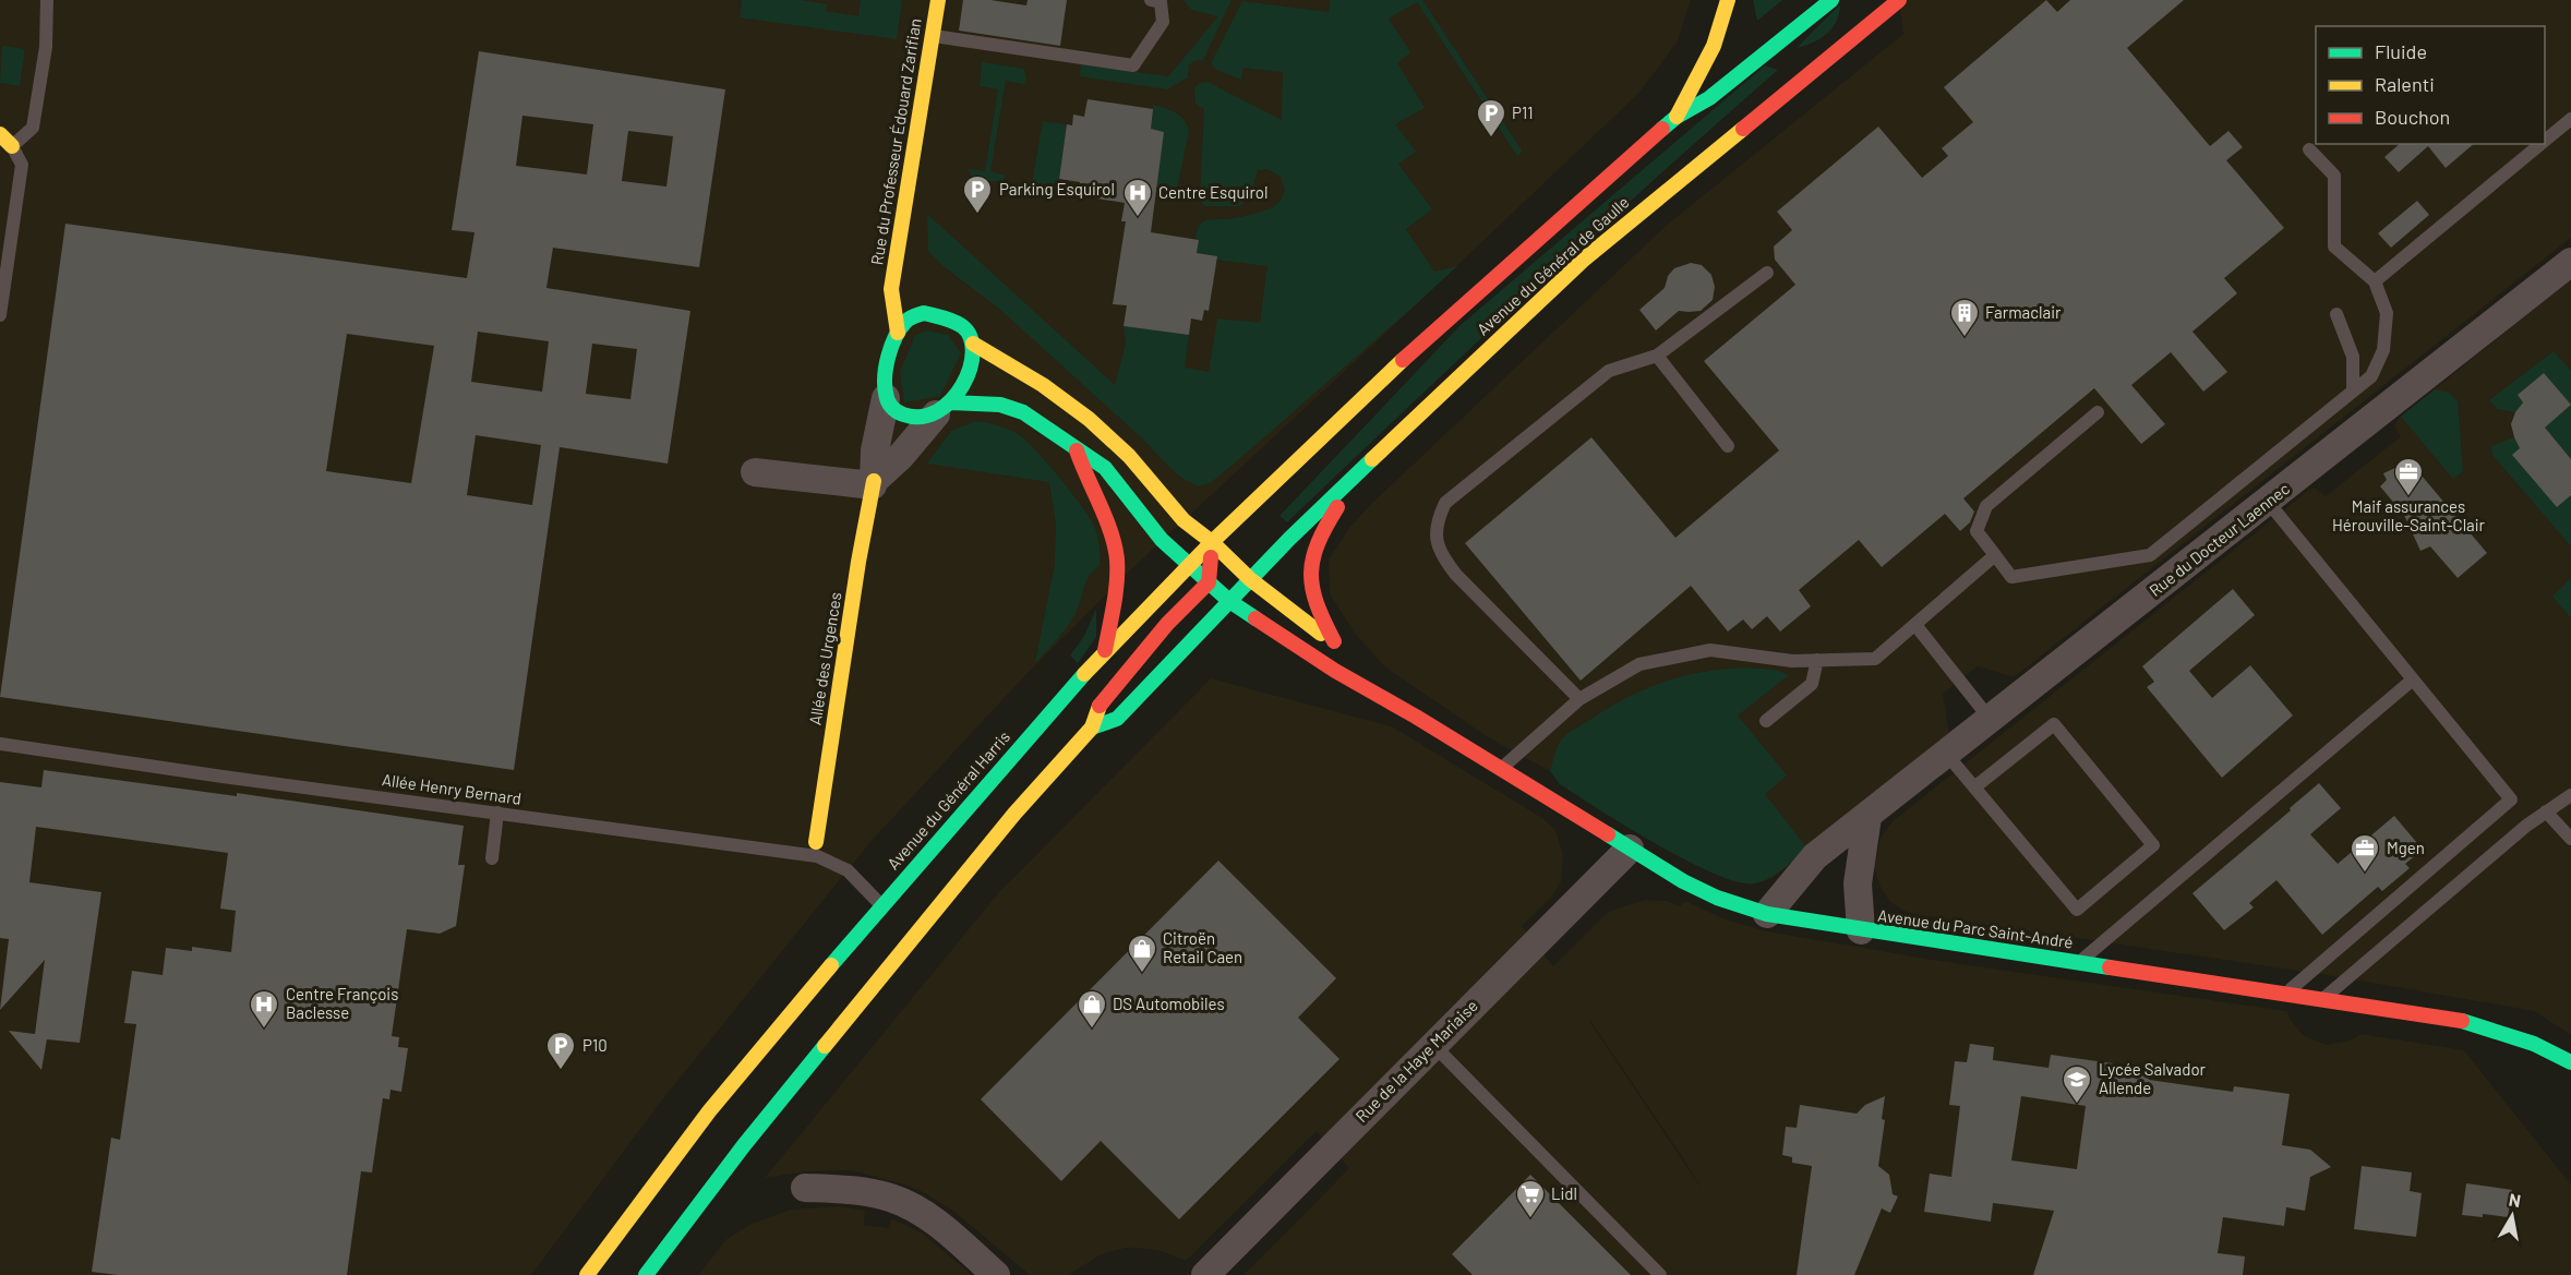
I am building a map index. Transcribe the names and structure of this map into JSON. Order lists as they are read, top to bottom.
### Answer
{
  "streets": {
    "main road": [
      "Rue du Professeur Édouard Zarifian",
      "Avenue du Général de Gaulle",
      "Allée des Urgences",
      "Avenue du Général Harris",
      "Avenue du Parc Saint-André"
    ],
    "street": ["Rue du Docteur Laennec", "Rue de la Haye Mariaise"],
    "lane": ["Allée Henry Bernard"]
  },
  "crossings": [
    ["Avenue du Général de Gaulle", "Avenue du Général Harris"],
    ["Rue du Docteur Laennec", "Avenue du Parc Saint-André"],
    ["Allée Henry Bernard", "Avenue du Général Harris"],
    ["Avenue du Parc Saint-André", "Rue de la Haye Mariaise"]
  ],
  "places": {
    "parking": ["P11", "Parking Esquirol", "P10"],
    "hospital": ["Centre Esquirol", "Centre François Baclesse"],
    "building": ["Farmaclair"],
    "office": ["Maif assurances Hérouville-Saint-Clair", "Mgen"],
    "shop": ["Citroën Retail Caen", "DS Automobiles"],
    "school or university": ["Lycée Salvador Allende"],
    "supermarket": ["Lidl"]
  },
  "legend": ["Fluide", "Ralenti", "Bouchon"],
  "north": "top"
}
